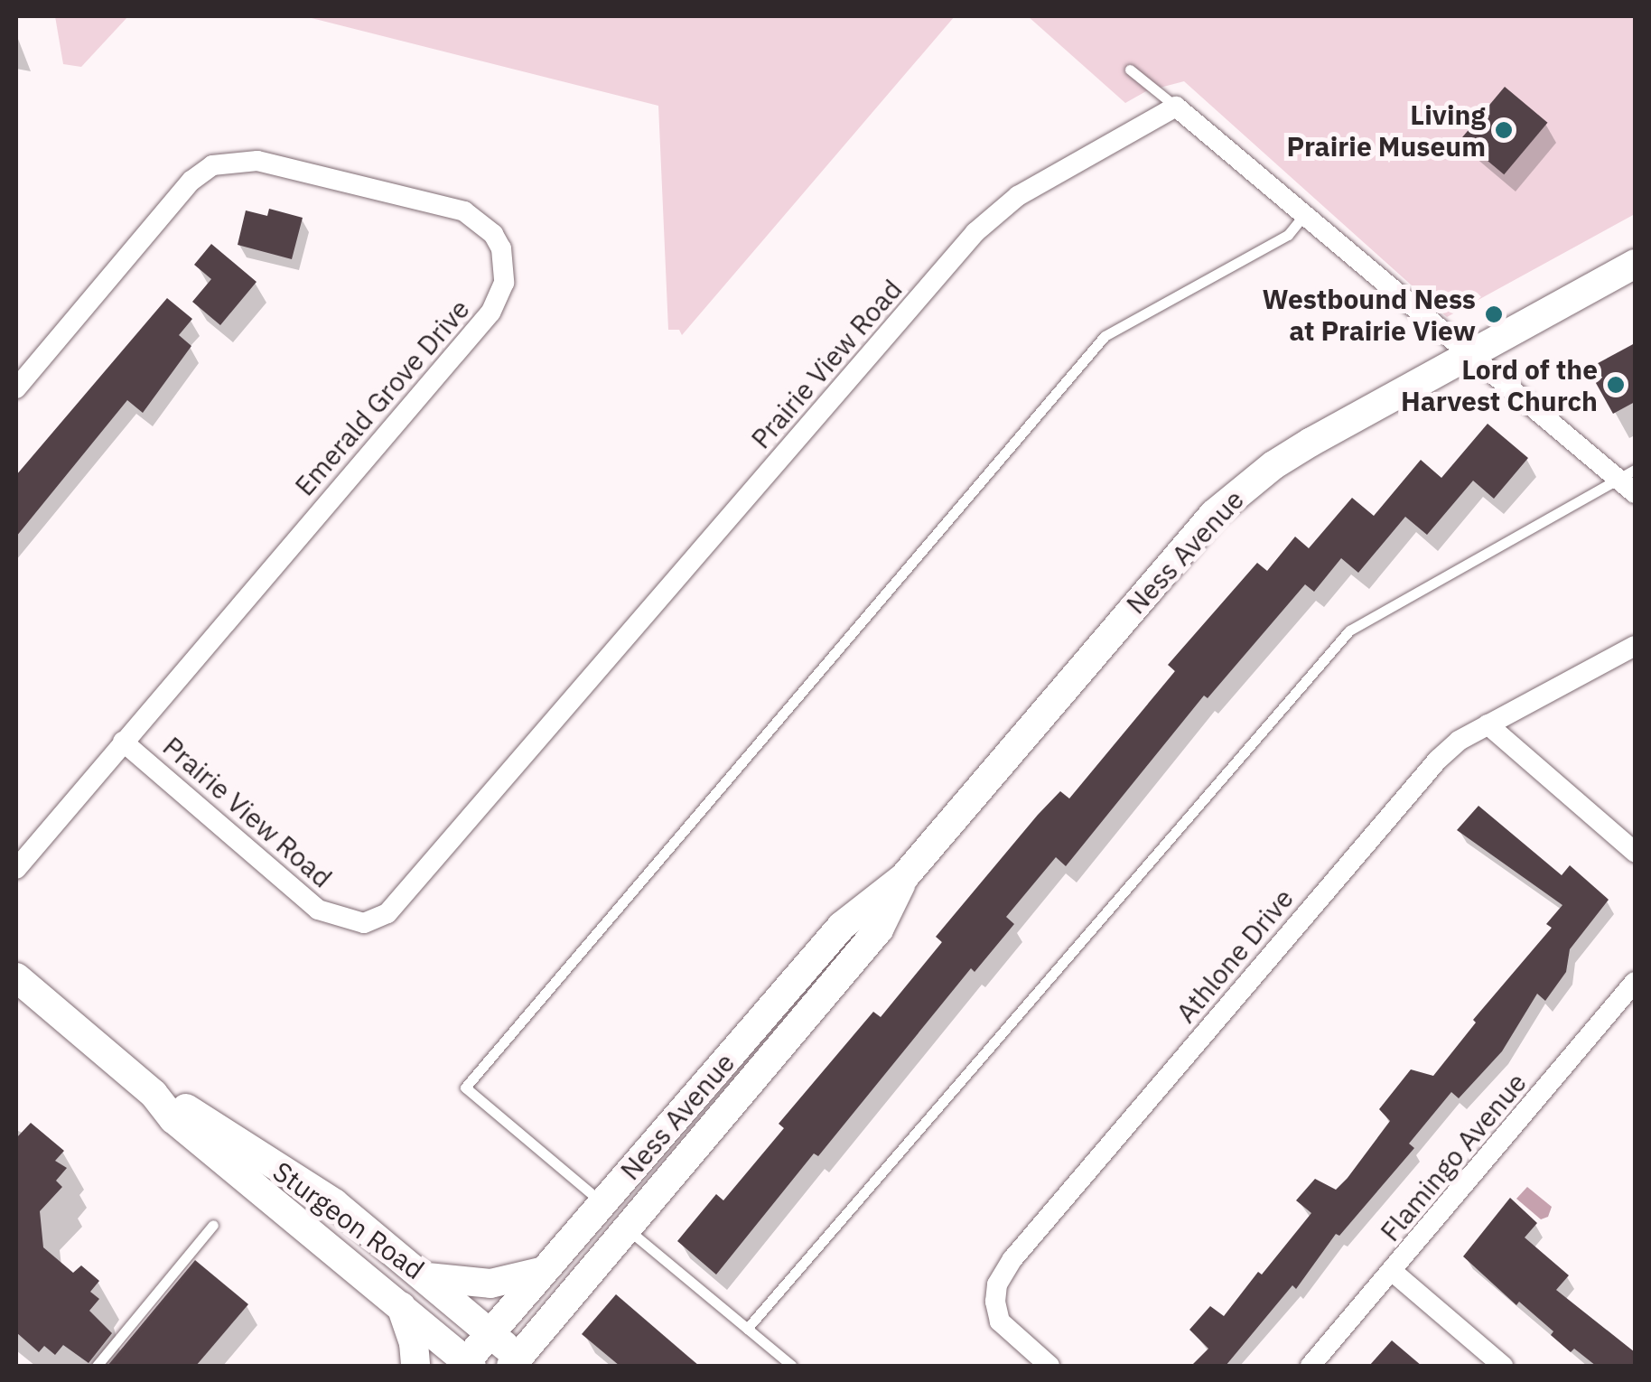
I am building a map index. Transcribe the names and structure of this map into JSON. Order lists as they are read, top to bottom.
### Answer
{
  "streets": {
    "main road": ["Ness Avenue", "Sturgeon Road"],
    "street": [
      "Prairie View Road",
      "Emerald Grove Drive",
      "Athlone Drive",
      "Flamingo Avenue"
    ]
  },
  "crossings": [
    ["Prairie View Road", "Emerald Grove Drive"],
    ["Ness Avenue", "Sturgeon Road"]
  ],
  "places": ["Living Prairie Museum", "Westbound Ness at Prairie View", "Lord of the Harvest Church"]
}
